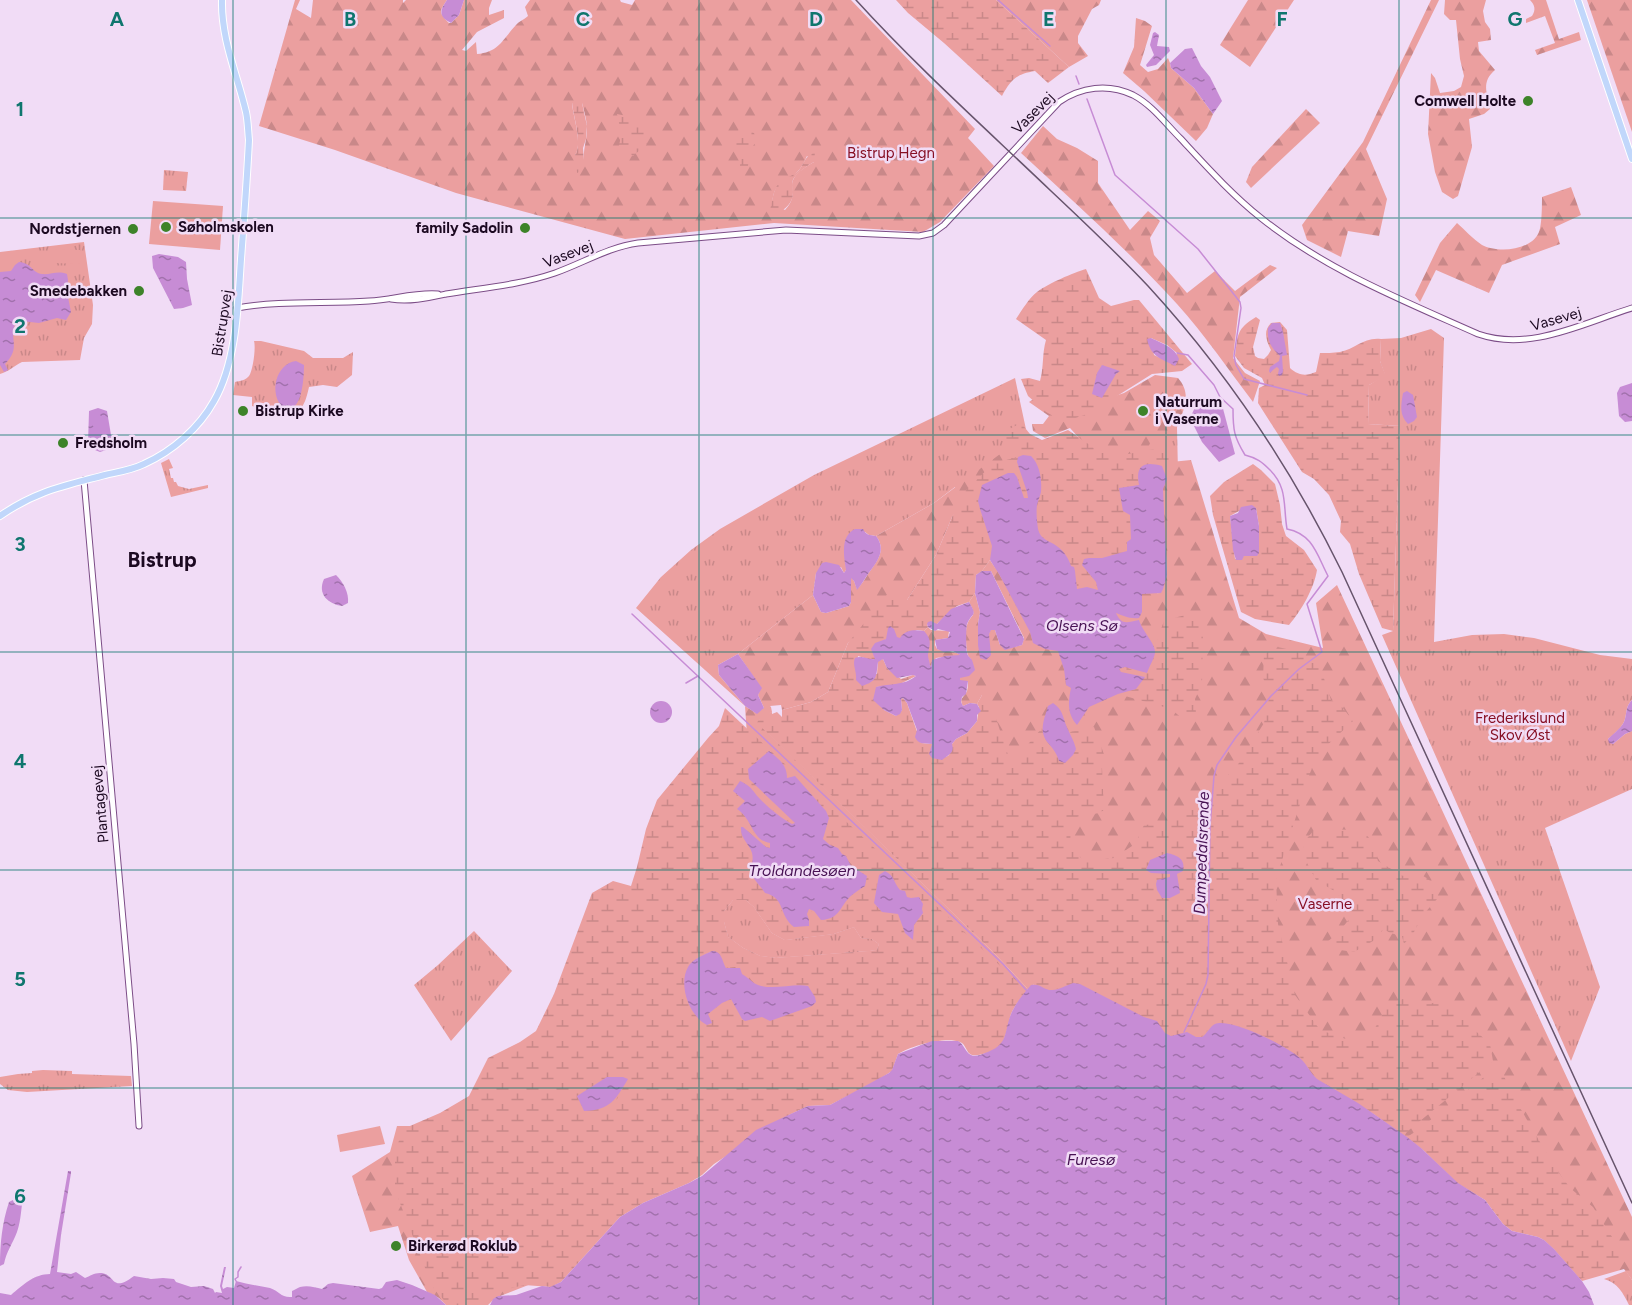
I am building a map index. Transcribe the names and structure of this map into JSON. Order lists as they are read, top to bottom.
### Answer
{
  "streets": {
    "main road": ["Bistrupvej"],
    "street": ["Vasevej", "Plantagevej"]
  },
  "crossings": [
    ["Vasevej", "Bistrupvej"],
    ["Bistrupvej", "Plantagevej"]
  ],
  "districts": ["Bistrup"],
  "water": [
    "Olsens Sø",
    "Dumpedalsrende",
    "Troldandesøen",
    "Furesø"
  ],
  "parks": ["Bistrup Hegn", "Frederikslund Skov Øst", "Vaserne"],
  "places": [
    "Comwell Holte",
    "Søholmskolen",
    "family Sadolin",
    "Nordstjernen",
    "Smedebakken",
    "Bistrup Kirke",
    "Naturrum i Vaserne",
    "Fredsholm",
    "Birkerød Roklub"
  ],
  "grid": {
    "columns": [
      "A",
      "B",
      "C",
      "D",
      "E",
      "F",
      "G"
    ],
    "rows": [
      "1",
      "2",
      "3",
      "4",
      "5",
      "6"
    ]
  }
}
